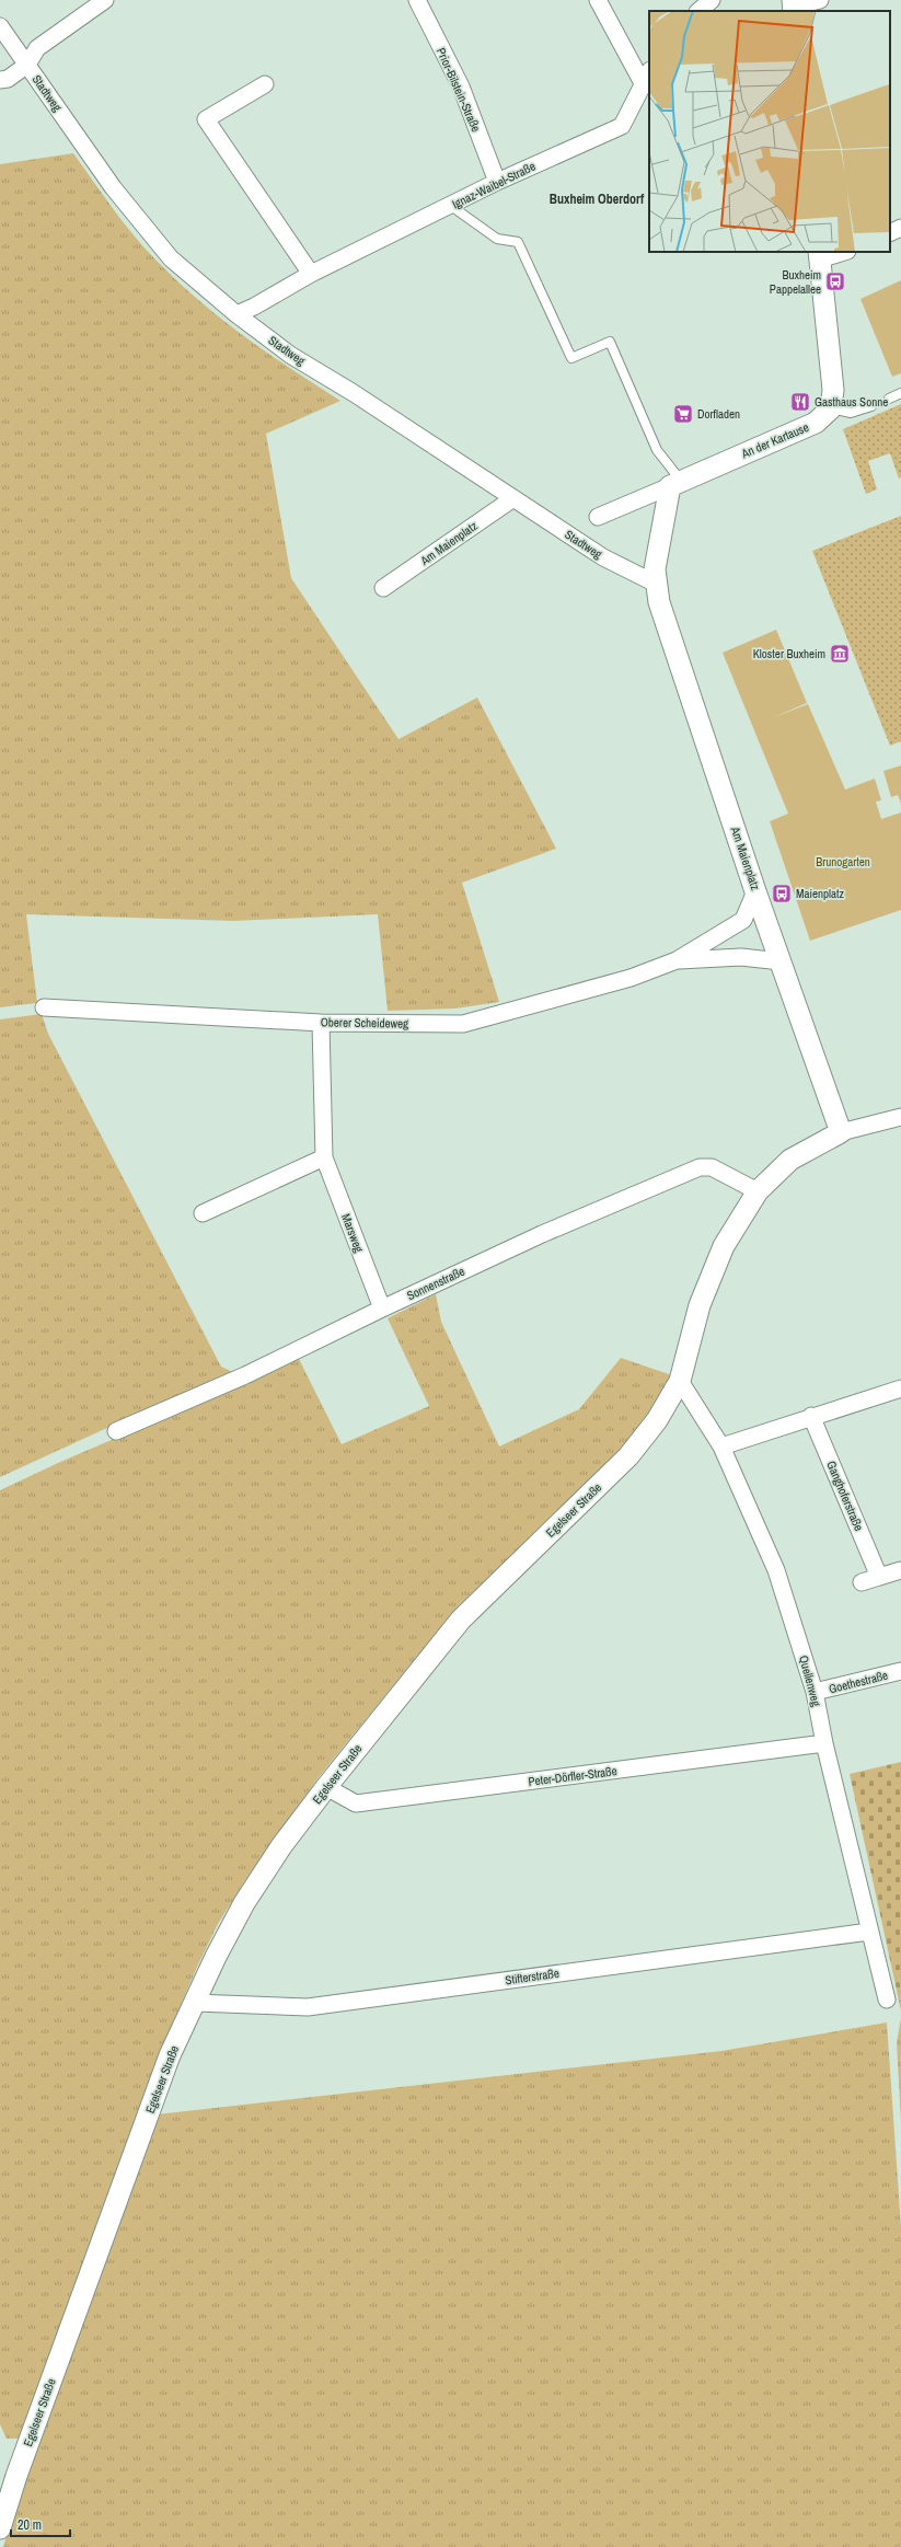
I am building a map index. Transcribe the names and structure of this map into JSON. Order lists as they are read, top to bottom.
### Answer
{
  "streets": {
    "street": [
      "Prior-Bilstein-Straße",
      "Stadtweg",
      "Ignaz-Waibel-Straße",
      "An der Kartause",
      "Am Maienplatz",
      "Oberer Scheideweg",
      "Marsweg",
      "Sonnenstraße",
      "Ganghoferstraße",
      "Egelseer Straße",
      "Quellenweg",
      "Goethestraße",
      "Peter-Dörfler-Straße",
      "Stifterstraße"
    ]
  },
  "crossings": [
    ["Prior-Bilstein-Straße", "Ignaz-Waibel-Straße"],
    ["Stadtweg", "Ignaz-Waibel-Straße"],
    ["Stadtweg", "Am Maienplatz"],
    ["Am Maienplatz", "Oberer Scheideweg"],
    ["Am Maienplatz", "Egelseer Straße"],
    ["Oberer Scheideweg", "Marsweg"],
    ["Marsweg", "Sonnenstraße"],
    ["Sonnenstraße", "Egelseer Straße"],
    ["Egelseer Straße", "Quellenweg"],
    ["Egelseer Straße", "Peter-Dörfler-Straße"],
    ["Egelseer Straße", "Stifterstraße"],
    ["Quellenweg", "Goethestraße"],
    ["Quellenweg", "Peter-Dörfler-Straße"],
    ["Quellenweg", "Stifterstraße"]
  ],
  "districts": ["Buxheim Oberdorf"],
  "parks": ["Brunogarten"],
  "places": {
    "bus stop": ["Buxheim Pappelallee", "Maienplatz"],
    "restaurant": ["Gasthaus Sonne"],
    "supermarket": ["Dorfladen"],
    "museum": ["Kloster Buxheim"]
  },
  "scale_bar": "20 m"
}
